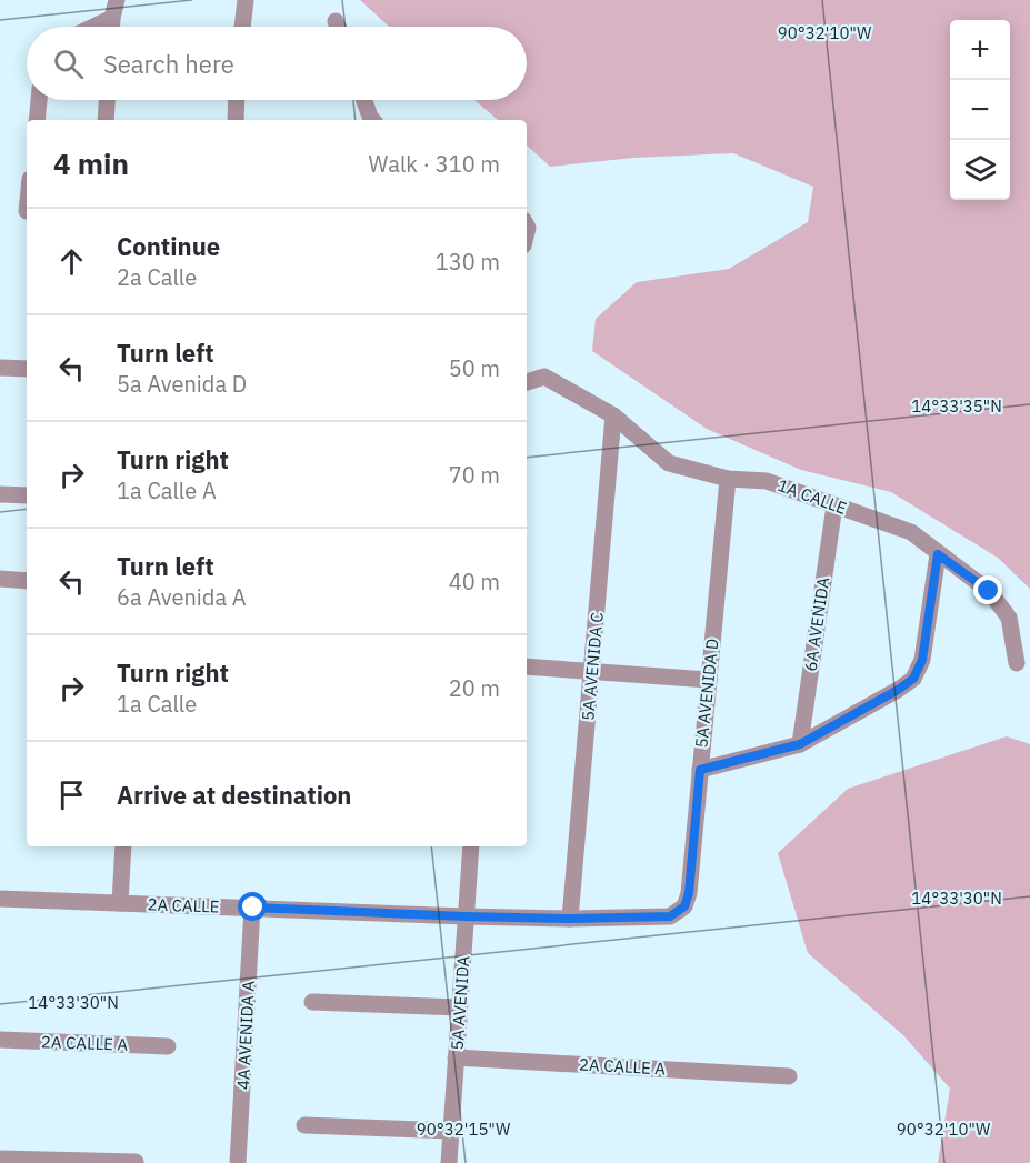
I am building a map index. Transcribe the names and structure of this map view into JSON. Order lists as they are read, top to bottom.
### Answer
{
  "streets": {
    "street": [
      "1A CALLE",
      "6A AVENIDA",
      "5A AVENIDA C",
      "5A AVENIDA D",
      "2A CALLE",
      "5A AVENIDA",
      "4A AVENIDA A",
      "2A CALLE A"
    ]
  },
  "crossings": [
    ["1A CALLE", "6A AVENIDA"],
    ["1A CALLE", "5A AVENIDA C"],
    ["1A CALLE", "5A AVENIDA D"],
    ["5A AVENIDA C", "2A CALLE"],
    ["5A AVENIDA D", "2A CALLE"],
    ["2A CALLE", "5A AVENIDA"],
    ["2A CALLE", "4A AVENIDA A"],
    ["5A AVENIDA", "2A CALLE A"]
  ],
  "page": {
    "map_buttons": ["+", "−"],
    "search": "Search here",
    "heading": ["4 min", "Walk · 310 m"],
    "list": [
      ["Continue", "2a Calle", "130 m"],
      ["Turn left", "5a Avenida D", "50 m"],
      ["Turn right", "1a Calle A", "70 m"],
      ["Turn left", "6a Avenida A", "40 m"],
      ["Turn right", "1a Calle", "20 m"],
      "Arrive at destination"
    ]
  },
  "coordinates": [
    "90°32'10\"W",
    "14°33'35\"N",
    "14°33'30\"N",
    "90°32'15\"W"
  ]
}
